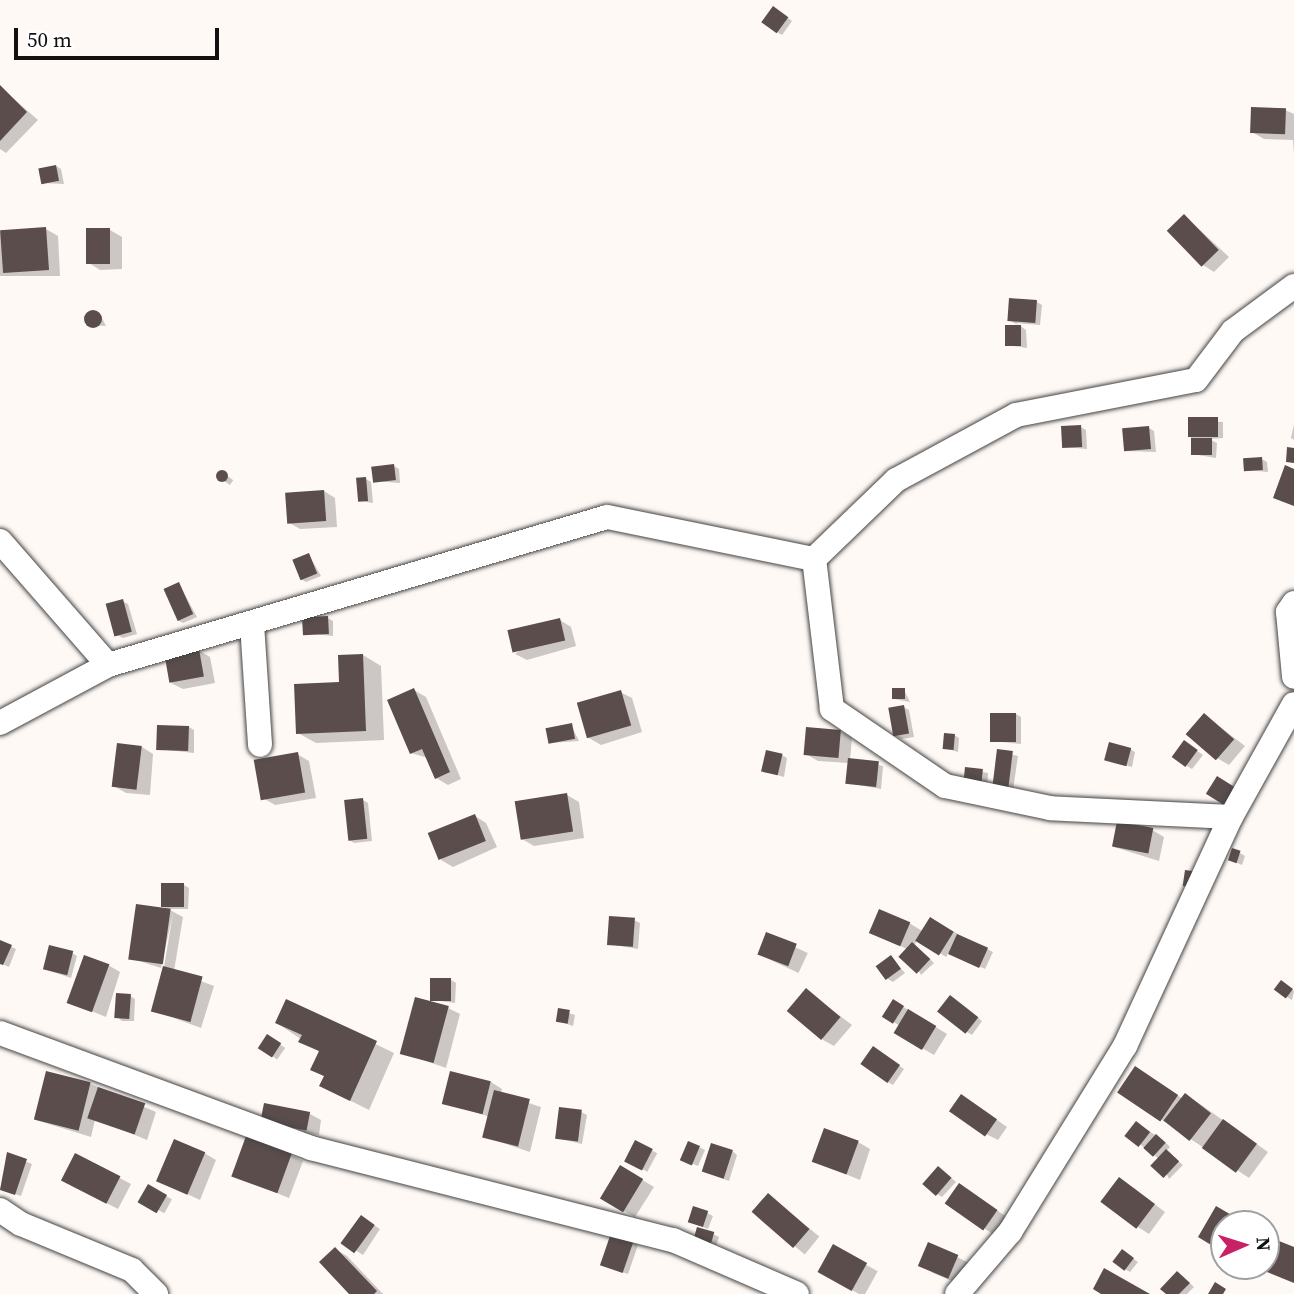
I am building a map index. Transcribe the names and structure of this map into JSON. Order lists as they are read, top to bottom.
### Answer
{
  "scale_bar": "50 m",
  "north": "right"
}
